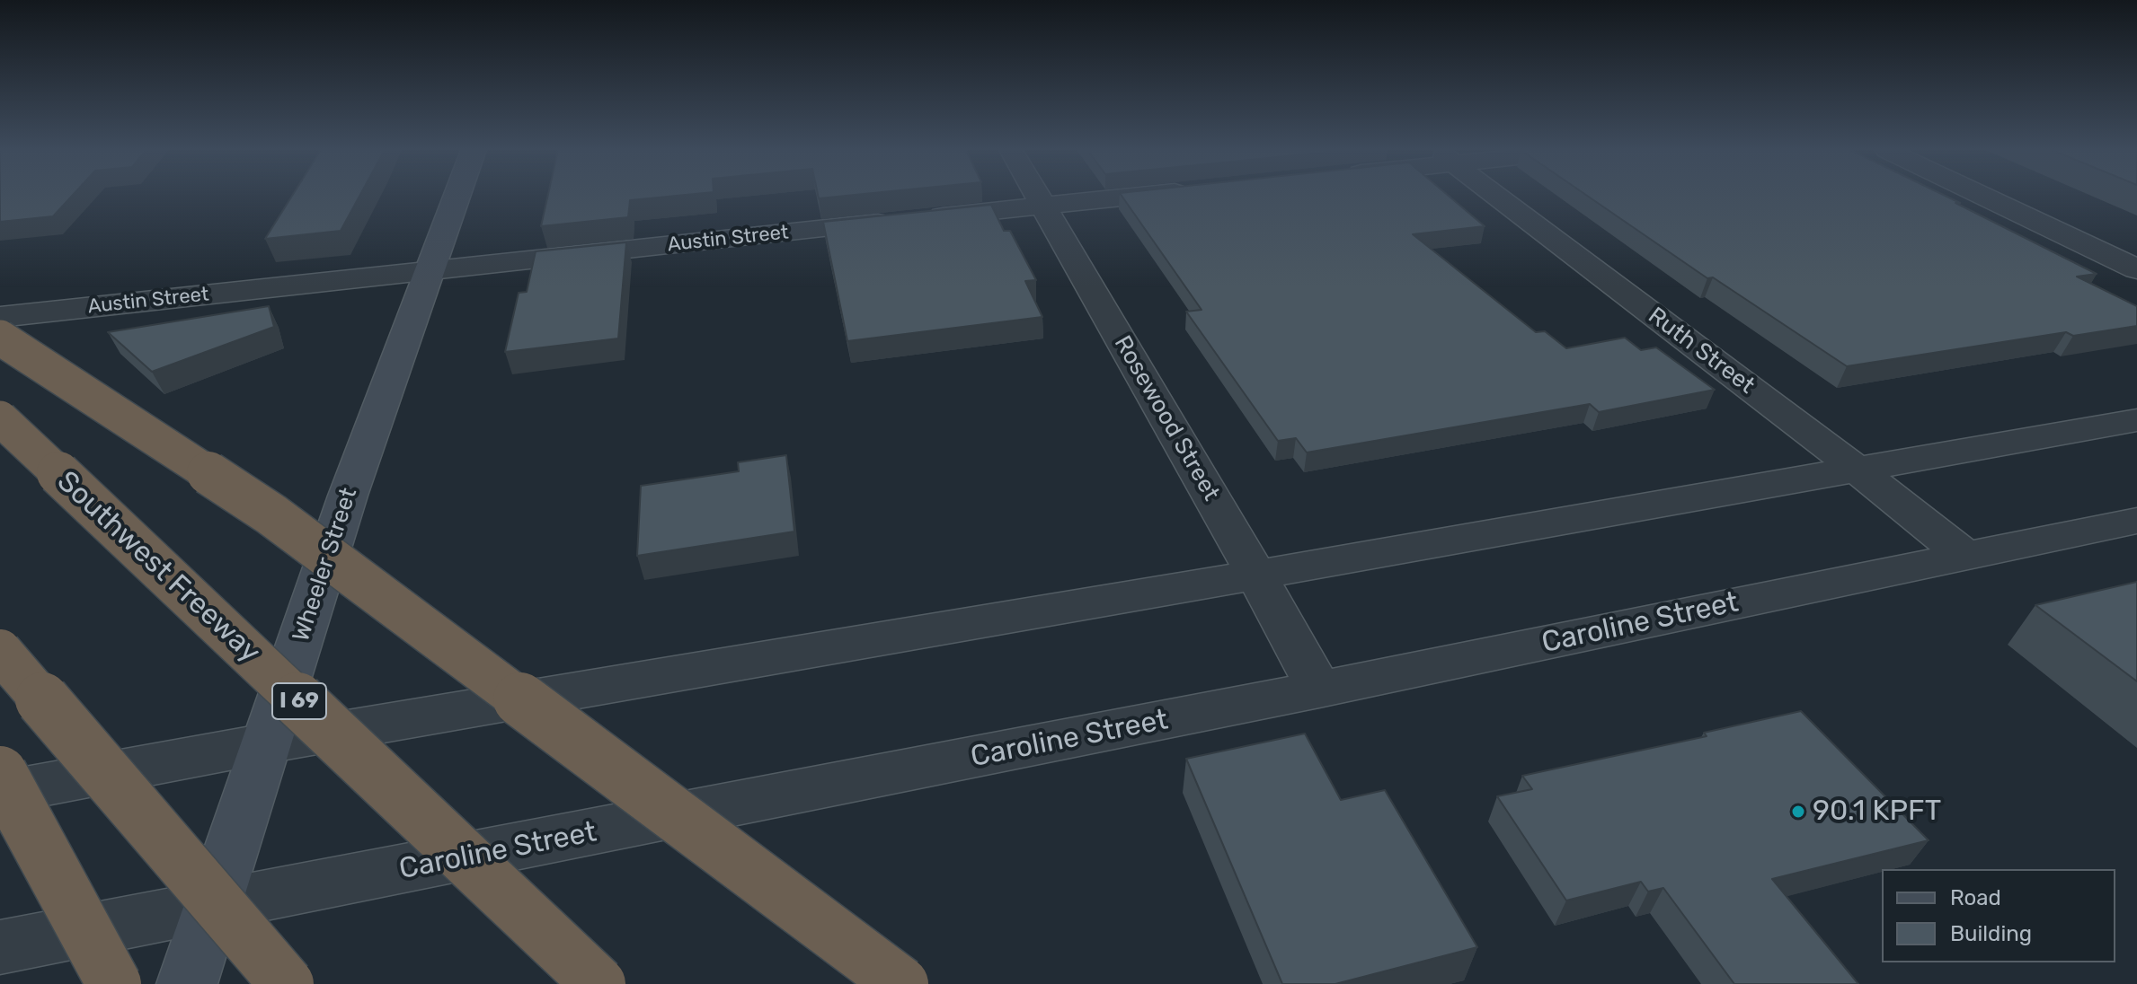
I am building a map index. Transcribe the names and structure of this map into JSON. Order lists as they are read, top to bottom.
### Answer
{
  "streets": {
    "highway": ["Southwest Freeway", "I 69"],
    "main road": ["Wheeler Street"],
    "street": [
      "Austin Street",
      "Ruth Street",
      "Rosewood Street",
      "Caroline Street"
    ]
  },
  "crossings": [
    ["Austin Street", "Rosewood Street"],
    ["Austin Street", "Wheeler Street"],
    ["Ruth Street", "Caroline Street"],
    ["Rosewood Street", "Caroline Street"],
    ["Wheeler Street", "Caroline Street"]
  ],
  "places": ["90.1 KPFT"],
  "legend": ["Road", "Building"]
}
